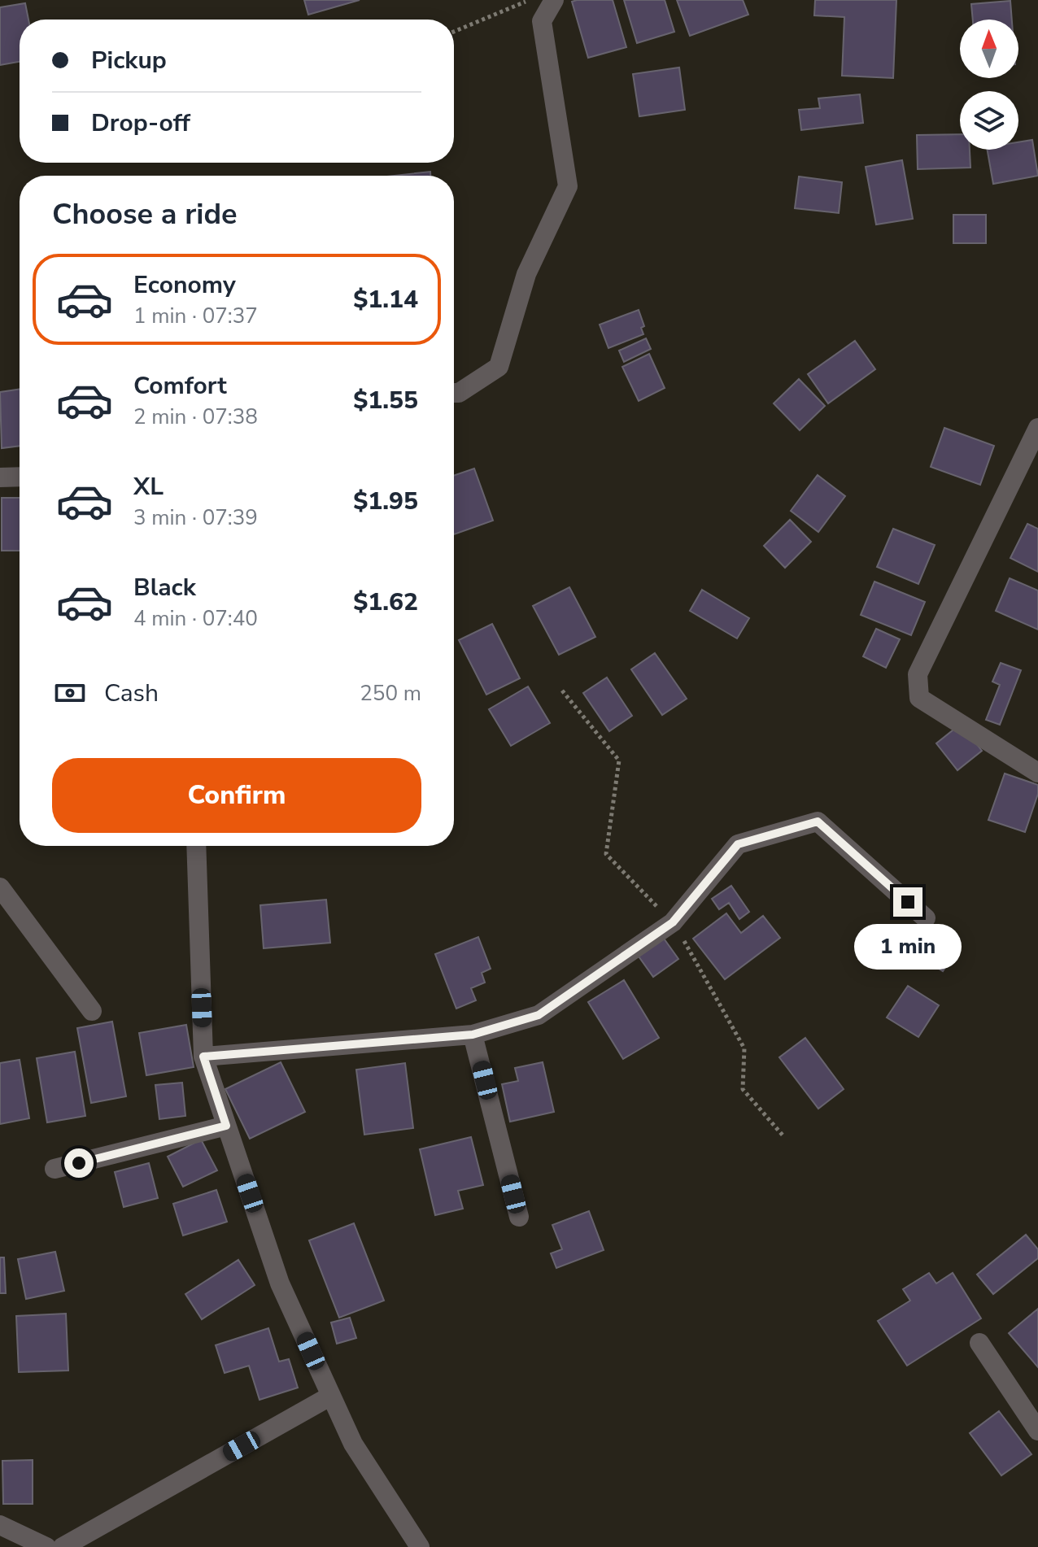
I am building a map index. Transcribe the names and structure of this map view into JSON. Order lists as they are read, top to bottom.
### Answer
{
  "north": "top",
  "page": {
    "banner": ["Pickup", "Drop-off"],
    "heading": "Choose a ride",
    "list": [
      {
        "name": "Economy",
        "note": "1 min · 07:37",
        "value": "$1.14"
      },
      {
        "name": "Comfort",
        "note": "2 min · 07:38",
        "value": "$1.55"
      },
      {
        "name": "XL",
        "note": "3 min · 07:39",
        "value": "$1.95"
      },
      {
        "name": "Black",
        "note": "4 min · 07:40",
        "value": "$1.62"
      }
    ],
    "pay": ["Cash", "250 m"],
    "buttons": "Confirm",
    "bubble": "1 min"
  }
}
